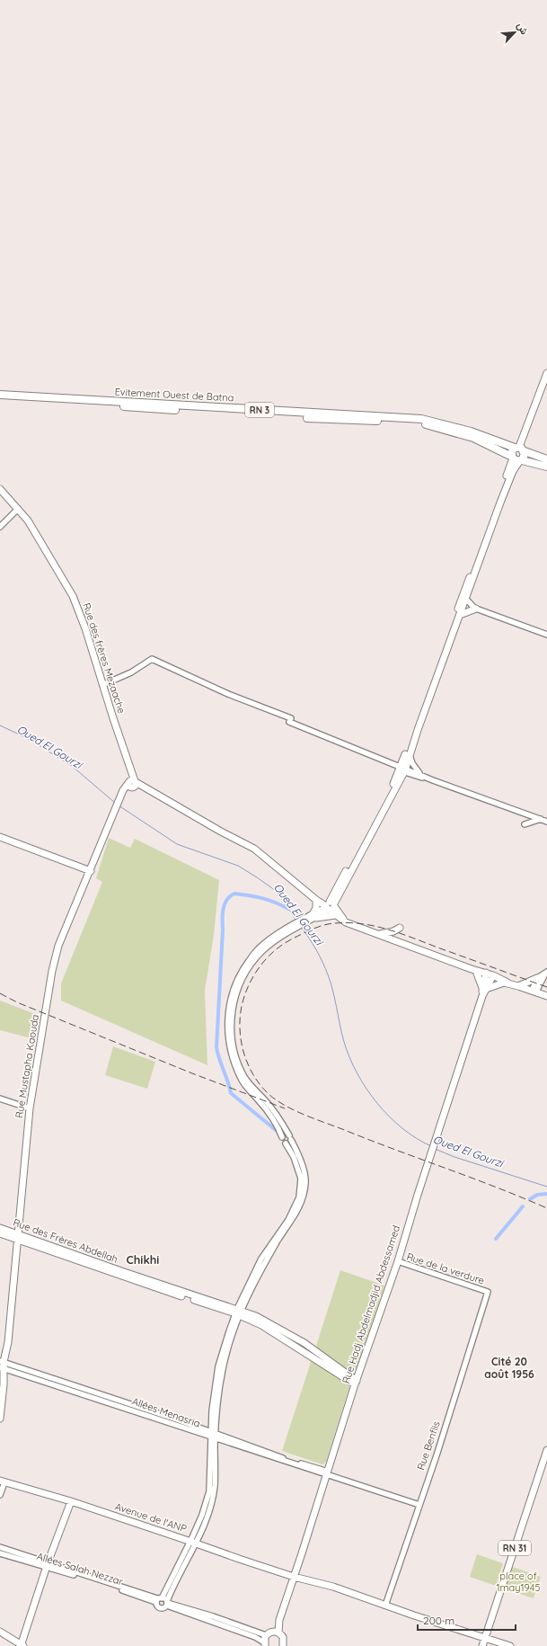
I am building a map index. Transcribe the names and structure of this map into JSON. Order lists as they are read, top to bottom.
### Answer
{
  "streets": {
    "highway": ["Evitement Ouest de Batna", "RN 3"],
    "main road": [
      "Rue des frères Mezaache",
      "Rue Mustapha Kaouda",
      "Rue des Frères Abdellah",
      "Rue Hadj Abdelmadjid Abdessamed",
      "Avenue de l'ANP",
      "RN 31"
    ],
    "street": [
      "Rue de la verdure",
      "Allées Menasria",
      "Rue Benflis",
      "Allées Salah Nezzar"
    ]
  },
  "crossings": [
    ["Rue des frères Mezaache", "Rue Mustapha Kaouda"],
    ["Rue Mustapha Kaouda", "Rue des Frères Abdellah"],
    ["Rue Mustapha Kaouda", "Allées Menasria"],
    ["Rue des Frères Abdellah", "Rue Hadj Abdelmadjid Abdessamed"],
    ["Rue de la verdure", "Rue Hadj Abdelmadjid Abdessamed"],
    ["Rue de la verdure", "Rue Benflis"],
    ["Rue Hadj Abdelmadjid Abdessamed", "Allées Menasria"],
    ["Rue Hadj Abdelmadjid Abdessamed", "Avenue de l'ANP"],
    ["Rue Benflis", "Avenue de l'ANP"],
    ["Avenue de l'ANP", "RN 31"]
  ],
  "districts": ["Chikhi", "Cité 20 août 1956"],
  "water": ["Oued El Gourzi"],
  "parks": ["place of 1may1945"],
  "scale_bar": "200 m",
  "north": "top right"
}
